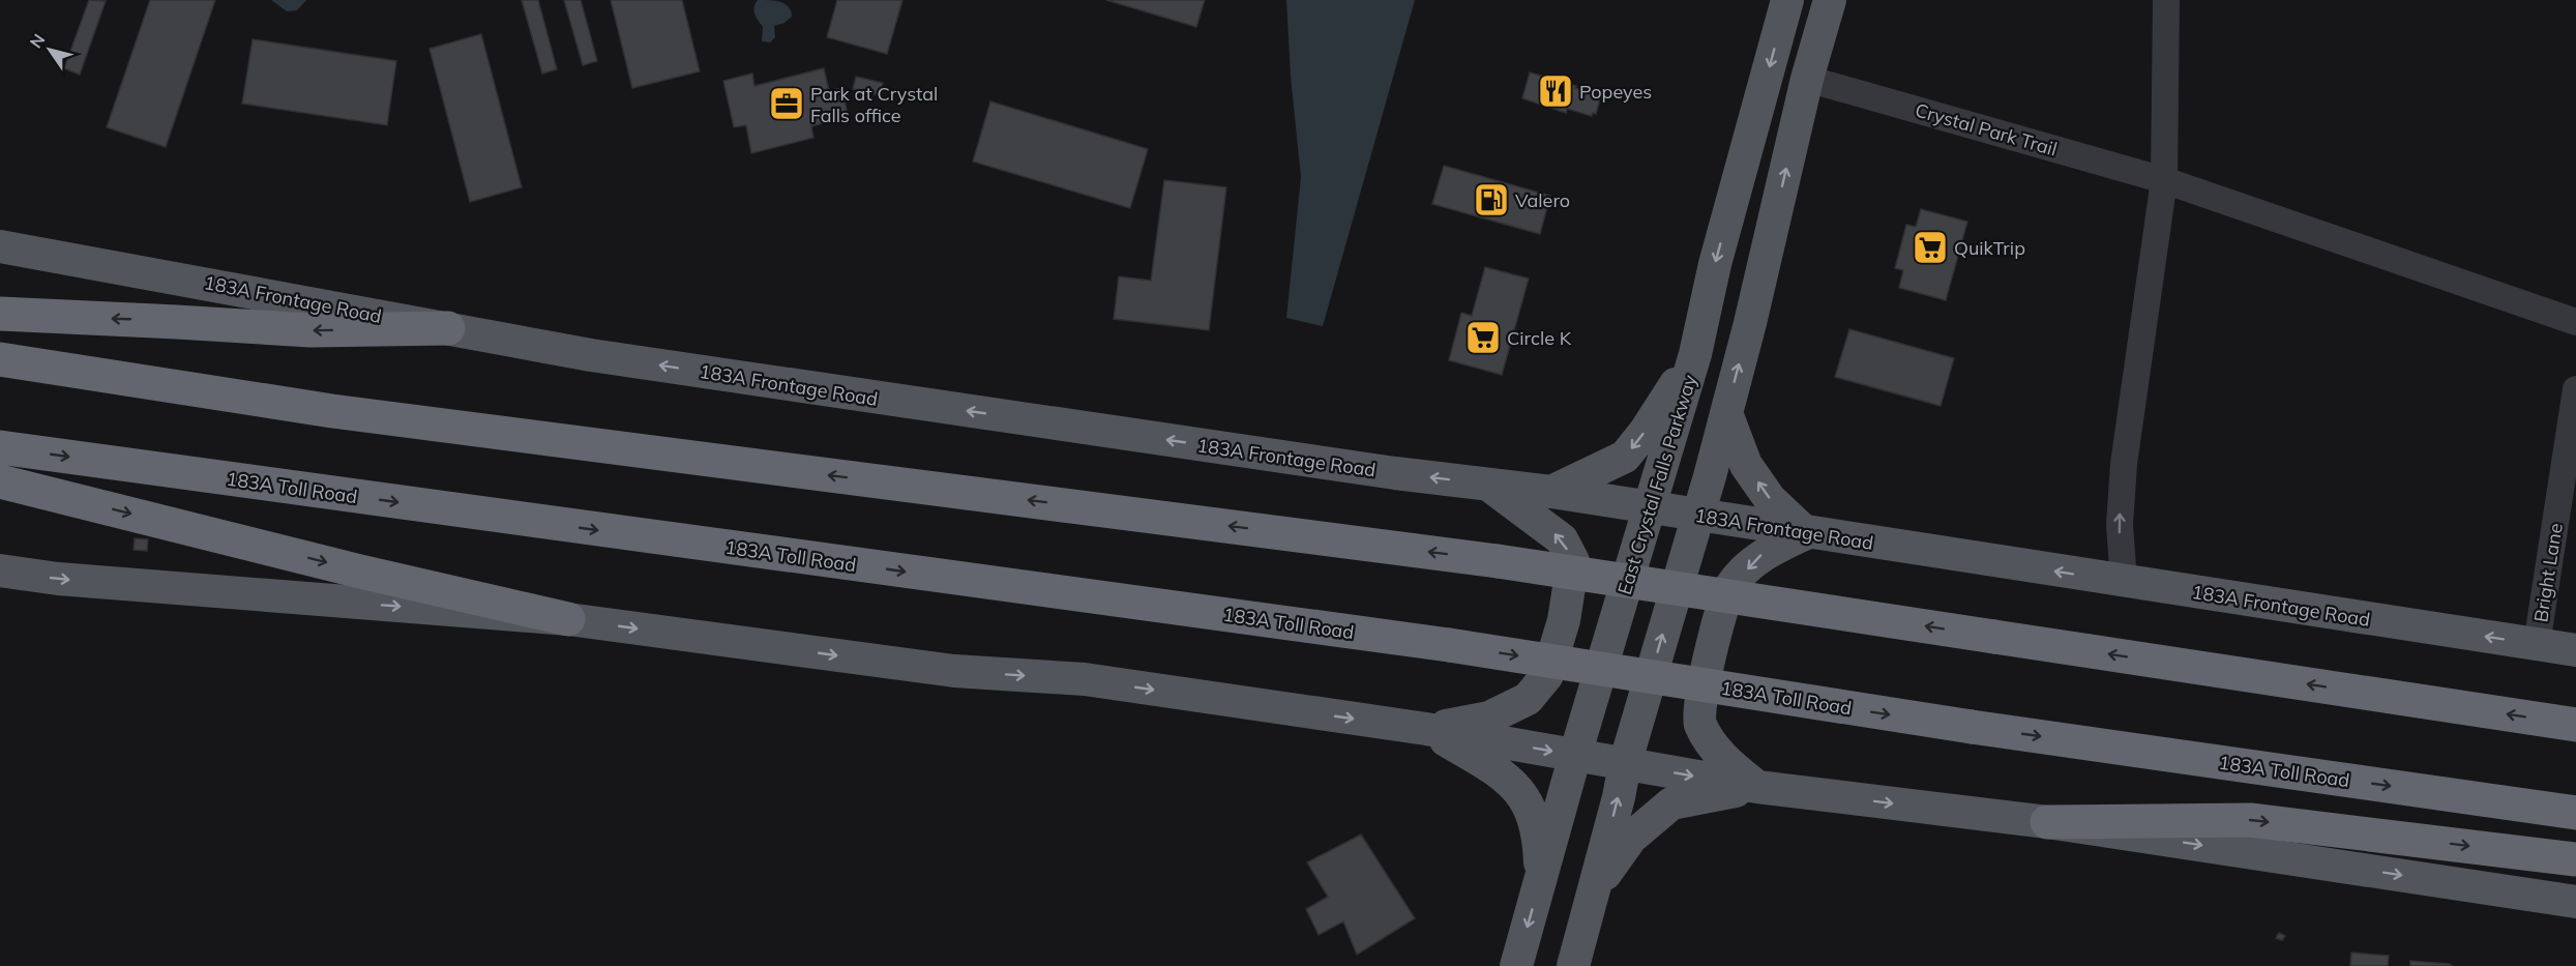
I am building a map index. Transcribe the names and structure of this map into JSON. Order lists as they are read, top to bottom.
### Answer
{
  "streets": {
    "highway": ["183A Toll Road"],
    "main road": ["183A Frontage Road", "East Crystal Falls Parkway"],
    "street": ["Crystal Park Trail", "Bright Lane"]
  },
  "crossings": [
    ["183A Frontage Road", "East Crystal Falls Parkway"],
    ["183A Frontage Road", "Bright Lane"]
  ],
  "places": {
    "restaurant": ["Popeyes"],
    "office": ["Park at Crystal Falls office"],
    "fuel station": ["Valero"],
    "supermarket": ["QuikTrip", "Circle K"]
  },
  "north": "top left"
}
